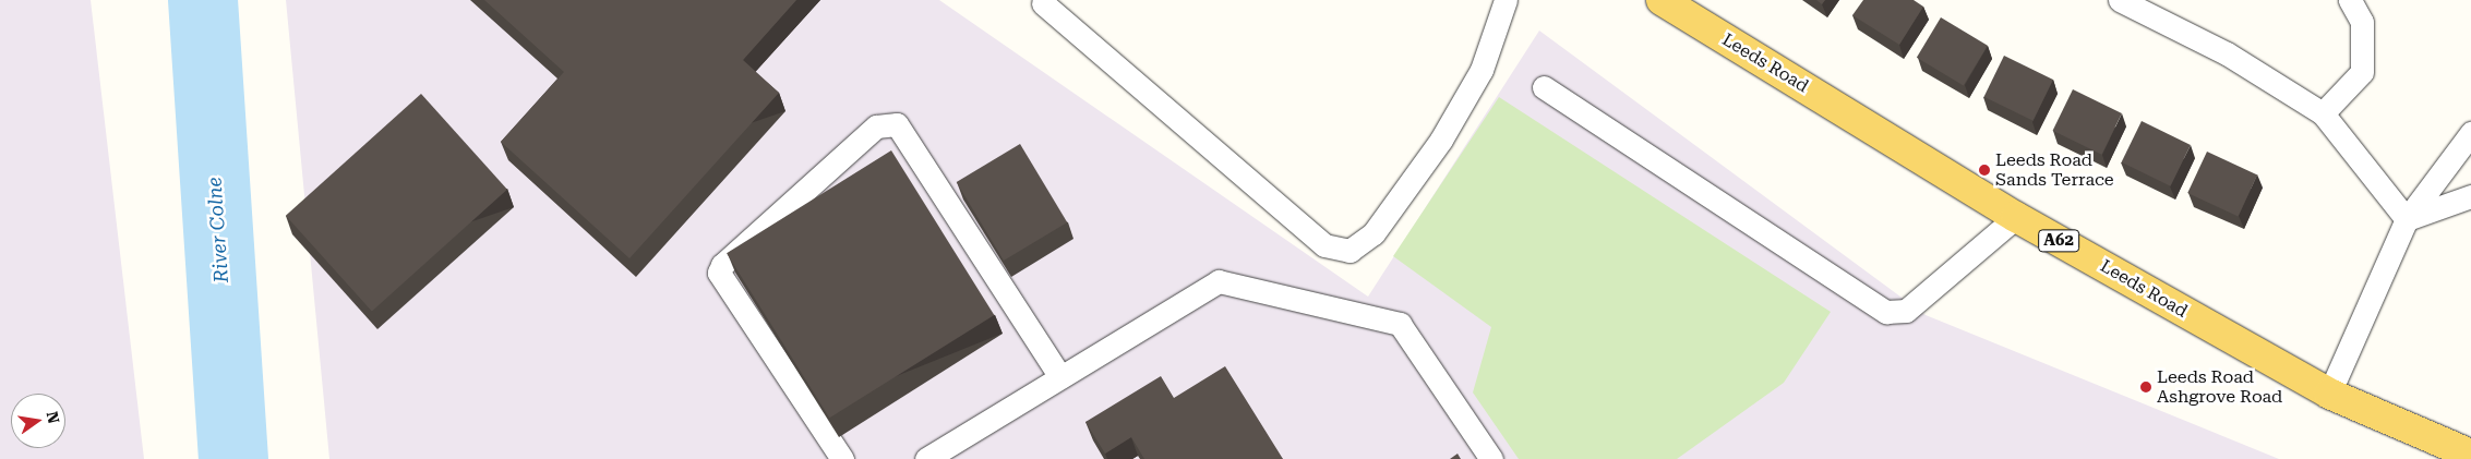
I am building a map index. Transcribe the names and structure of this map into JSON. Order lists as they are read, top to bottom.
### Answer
{
  "streets": {
    "main road": ["Leeds Road", "A62"]
  },
  "water": ["River Colne"],
  "places": ["Leeds Road Sands Terrace", "Leeds Road Ashgrove Road"],
  "north": "right"
}
